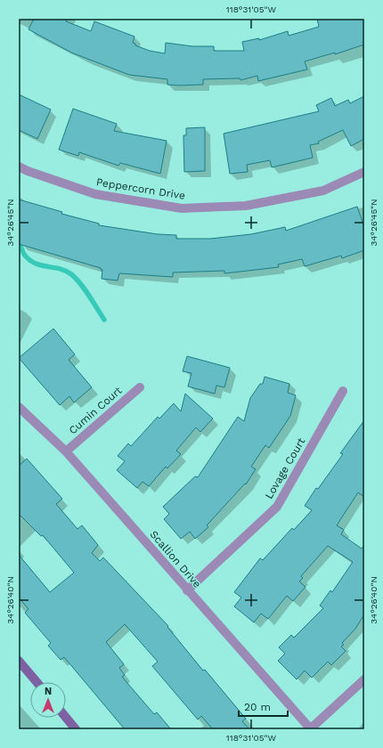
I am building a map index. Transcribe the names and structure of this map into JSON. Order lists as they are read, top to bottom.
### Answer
{
  "streets": {
    "street": [
      "Peppercorn Drive",
      "Cumin Court",
      "Lovage Court",
      "Scallion Drive"
    ]
  },
  "crossings": [
    ["Cumin Court", "Scallion Drive"],
    ["Lovage Court", "Scallion Drive"]
  ],
  "scale_bar": "20 m",
  "north": "top",
  "coordinates": ["118°31'05\"W", "34°26'45\"N", "34°26'40\"N"]
}
